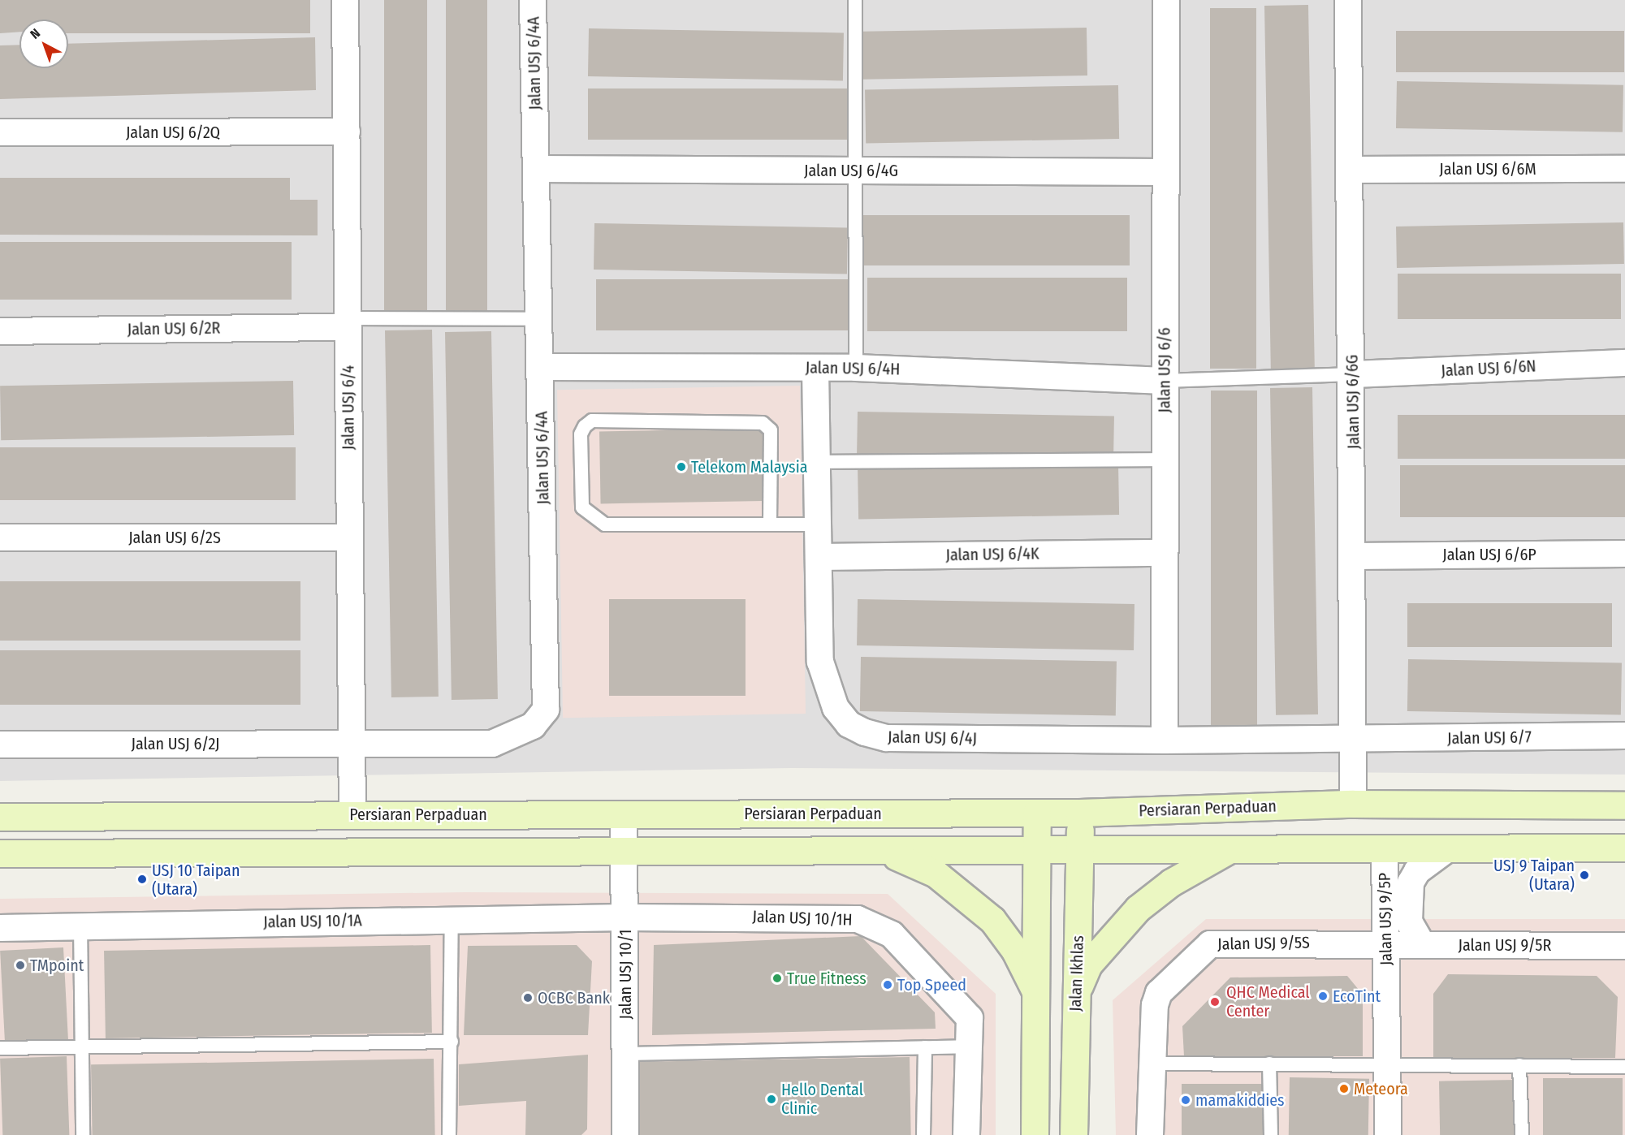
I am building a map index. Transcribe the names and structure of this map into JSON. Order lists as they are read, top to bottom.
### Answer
{
  "streets": {
    "main road": ["Persiaran Perpaduan", "Jalan Ikhlas"],
    "street": [
      "Jalan USJ 6/4A",
      "Jalan USJ 6/2Q",
      "Jalan USJ 6/6M",
      "Jalan USJ 6/4G",
      "Jalan USJ 6/2R",
      "Jalan USJ 6/4H",
      "Jalan USJ 6/6N",
      "Jalan USJ 6/6",
      "Jalan USJ 6/6G",
      "Jalan USJ 6/4",
      "Jalan USJ 6/2S",
      "Jalan USJ 6/4K",
      "Jalan USJ 6/6P",
      "Jalan USJ 6/4J",
      "Jalan USJ 6/7",
      "Jalan USJ 6/2J",
      "Jalan USJ 10/1H",
      "Jalan USJ 9/5P",
      "Jalan USJ 10/1A",
      "Jalan USJ 9/5S",
      "Jalan USJ 9/5R",
      "Jalan USJ 10/1"
    ]
  },
  "crossings": [
    ["Jalan USJ 6/4A", "Jalan USJ 6/4G"],
    ["Jalan USJ 6/4A", "Jalan USJ 6/4H"],
    ["Jalan USJ 6/4A", "Jalan USJ 6/4"],
    ["Jalan USJ 6/4A", "Jalan USJ 6/2J"],
    ["Jalan USJ 6/2Q", "Jalan USJ 6/4"],
    ["Jalan USJ 6/6M", "Jalan USJ 6/6G"],
    ["Jalan USJ 6/4G", "Jalan USJ 6/6"],
    ["Jalan USJ 6/2R", "Jalan USJ 6/4"],
    ["Jalan USJ 6/4H", "Jalan USJ 6/6"],
    ["Jalan USJ 6/4H", "Jalan USJ 6/4J"],
    ["Jalan USJ 6/6N", "Jalan USJ 6/6G"],
    ["Jalan USJ 6/6", "Jalan USJ 6/4K"],
    ["Jalan USJ 6/6", "Jalan USJ 6/4J"],
    ["Jalan USJ 6/6G", "Jalan USJ 6/6P"],
    ["Jalan USJ 6/6G", "Jalan USJ 6/4J"],
    ["Jalan USJ 6/6G", "Jalan USJ 6/7"],
    ["Jalan USJ 6/6G", "Persiaran Perpaduan"],
    ["Jalan USJ 6/4", "Jalan USJ 6/2S"],
    ["Jalan USJ 6/4", "Jalan USJ 6/2J"],
    ["Jalan USJ 6/4", "Persiaran Perpaduan"],
    ["Jalan USJ 6/4K", "Jalan USJ 6/4J"],
    ["Jalan USJ 6/4J", "Jalan USJ 6/7"],
    ["Persiaran Perpaduan", "Jalan Ikhlas"],
    ["Persiaran Perpaduan", "Jalan USJ 10/1"],
    ["Jalan USJ 10/1H", "Jalan USJ 10/1A"],
    ["Jalan USJ 10/1H", "Jalan USJ 10/1"],
    ["Jalan USJ 9/5P", "Jalan USJ 9/5S"],
    ["Jalan USJ 9/5P", "Jalan USJ 9/5R"],
    ["Jalan USJ 10/1A", "Jalan USJ 10/1"],
    ["Jalan USJ 9/5S", "Jalan USJ 9/5R"]
  ],
  "places": [
    "Telekom Malaysia",
    "USJ 9 Taipan (Utara)",
    "USJ 10 Taipan (Utara)",
    "TMpoint",
    "True Fitness",
    "Top Speed",
    "EcoTint",
    "OCBC Bank",
    "QHC Medical Center",
    "Meteora",
    "Hello Dental Clinic",
    "mamakiddies"
  ],
  "north": "top left"
}
